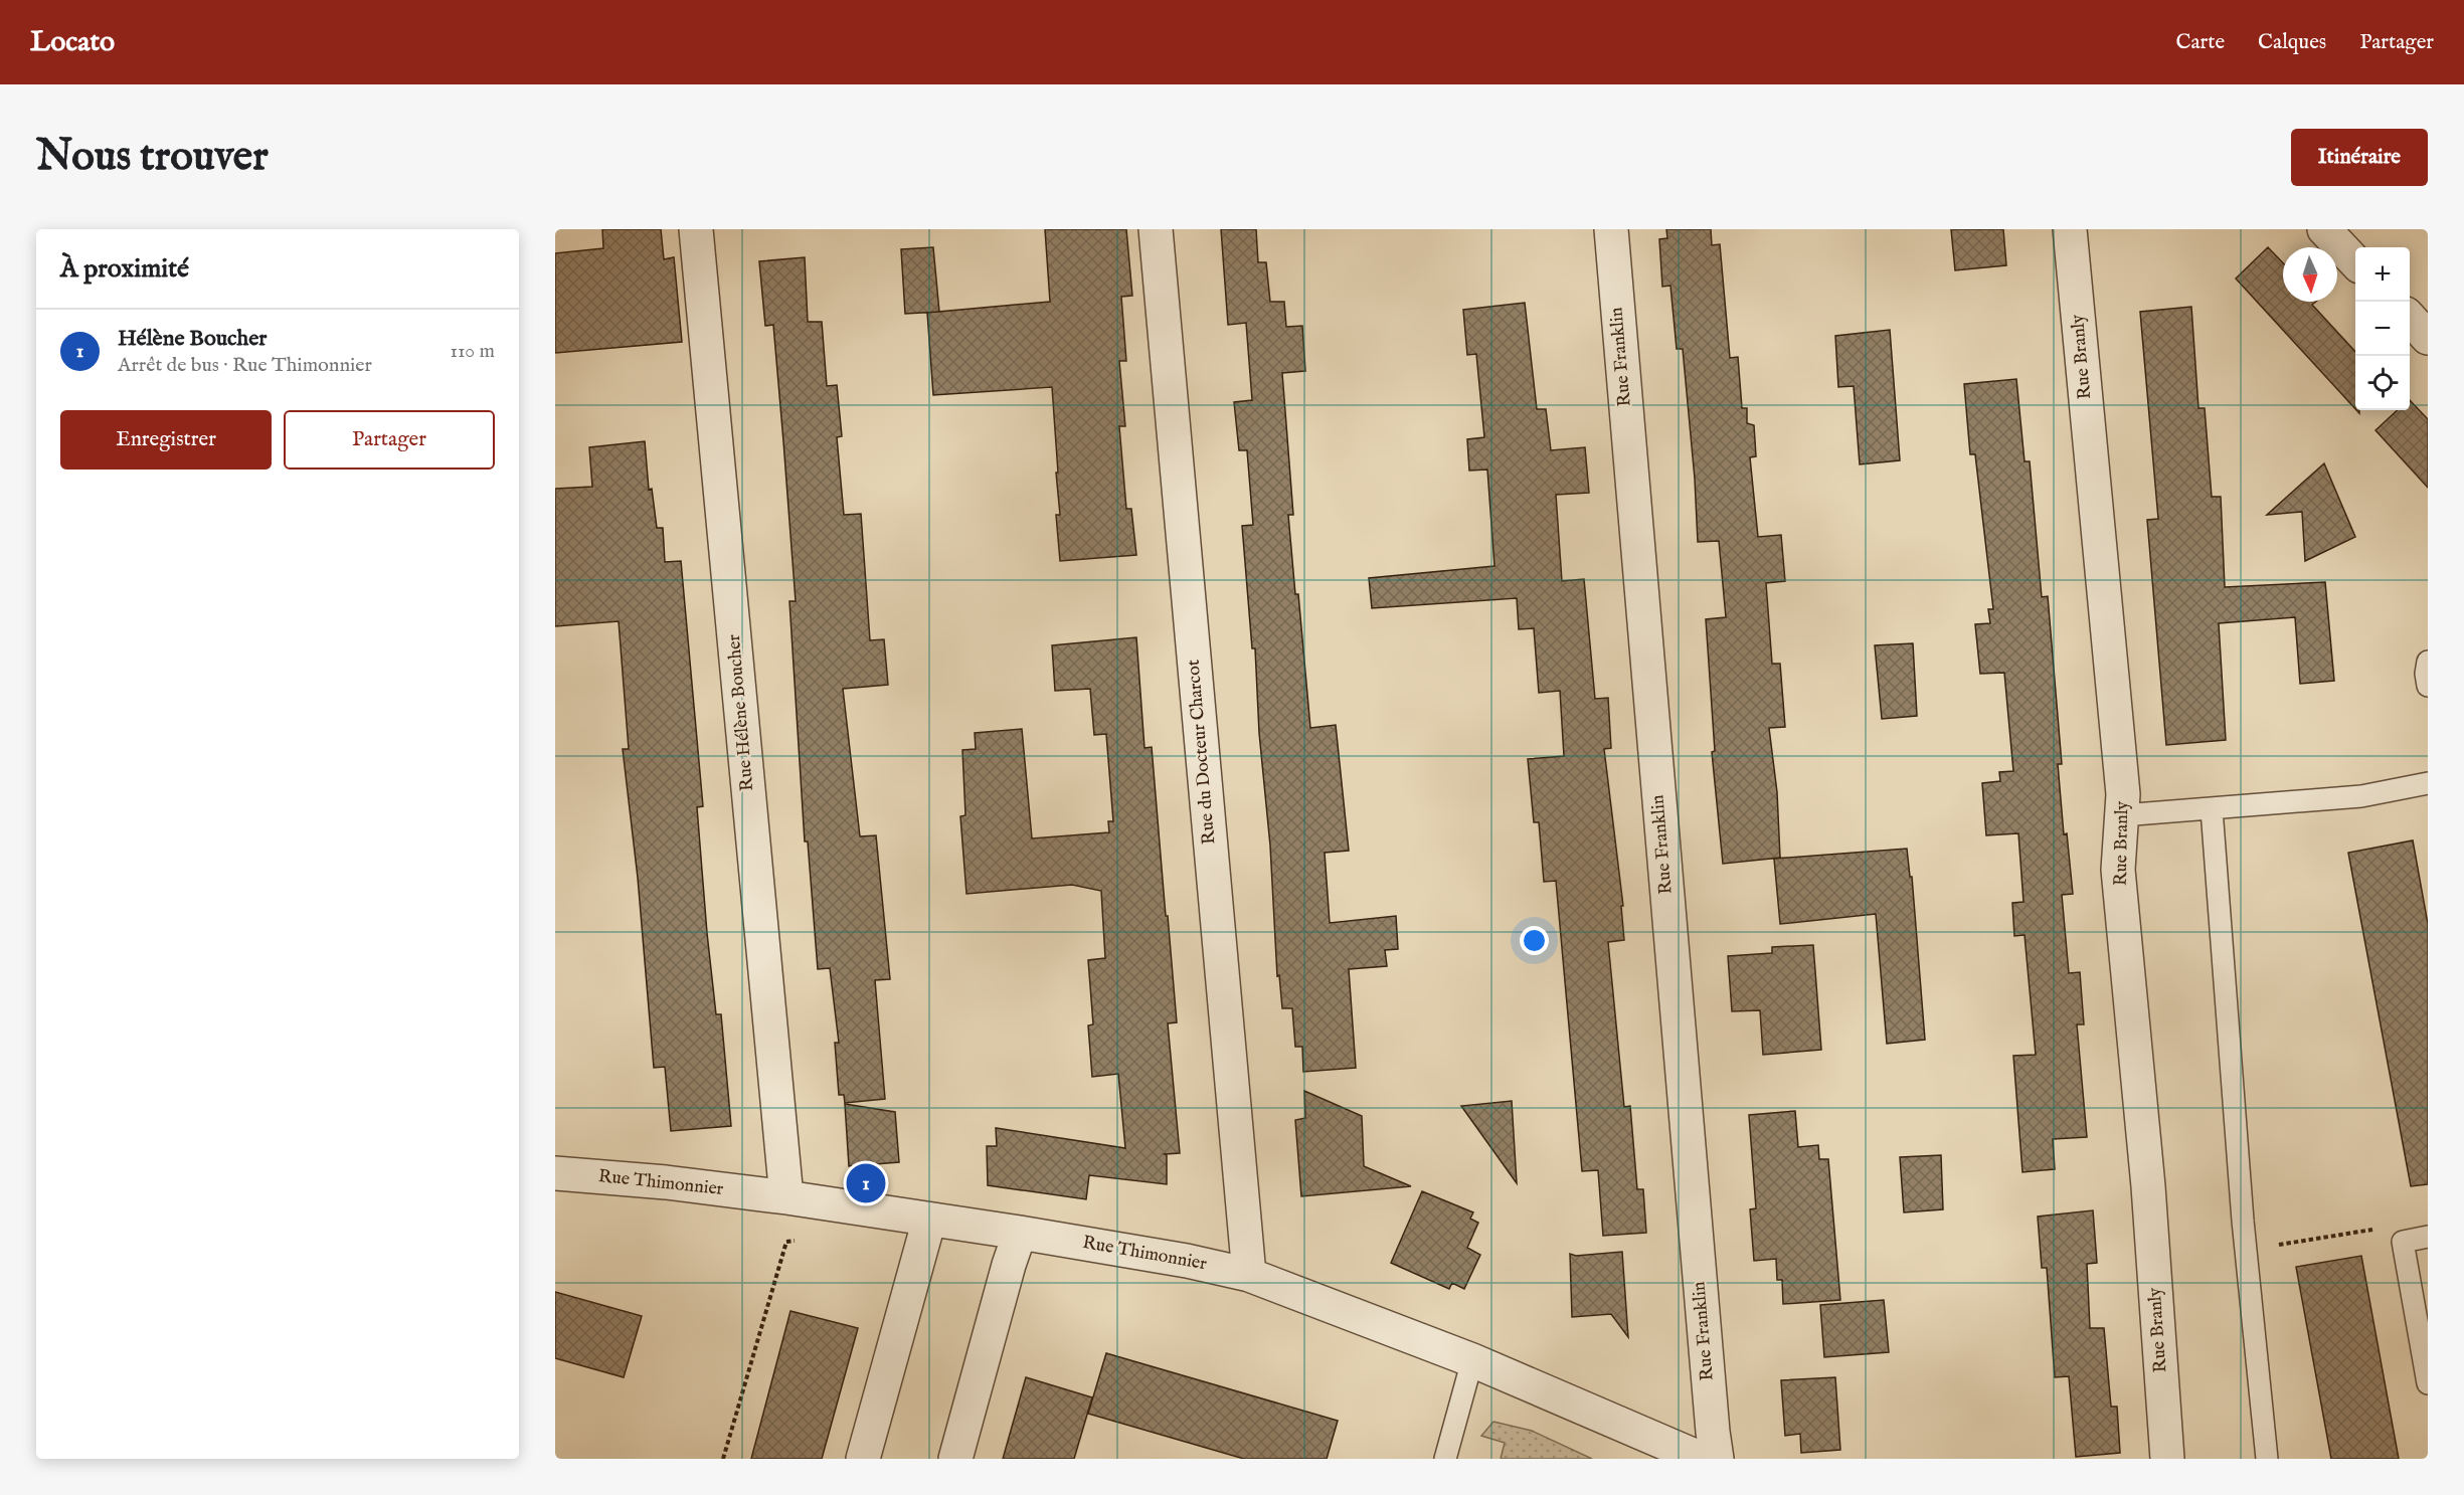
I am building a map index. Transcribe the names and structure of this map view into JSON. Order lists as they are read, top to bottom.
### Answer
{
  "streets": {
    "street": [
      "Rue Franklin",
      "Rue Branly",
      "Rue Hélène Boucher",
      "Rue du Docteur Charcot",
      "Rue Thimonnier"
    ]
  },
  "crossings": [
    ["Rue Hélène Boucher", "Rue Thimonnier"],
    ["Rue du Docteur Charcot", "Rue Thimonnier"]
  ],
  "north": "bottom",
  "page": {
    "header": "Locato",
    "nav": ["Carte", "Calques", "Partager"],
    "buttons": [
      "Itinéraire",
      ["Enregistrer", "Partager"]
    ],
    "title": "Nous trouver",
    "heading": "À proximité",
    "map_buttons": ["+", "−"],
    "list": [
      {
        "mark": "1",
        "name": "Hélène Boucher",
        "note": "Arrêt de bus · Rue Thimonnier",
        "value": "110 m"
      }
    ],
    "pins": "1"
  }
}
